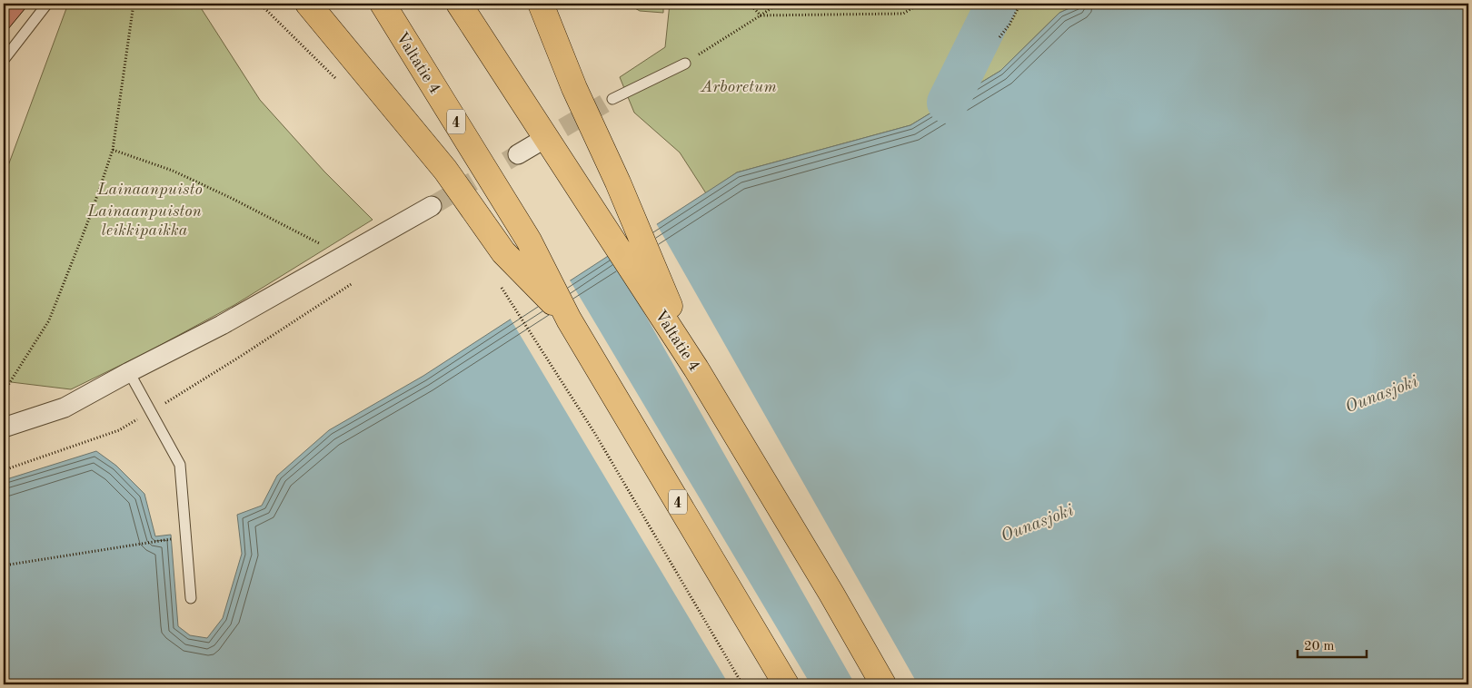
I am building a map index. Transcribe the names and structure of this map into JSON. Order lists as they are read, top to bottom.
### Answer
{
  "streets": {
    "highway": ["Valtatie 4", "4"]
  },
  "water": ["Ounasjoki"],
  "parks": ["Arboretum", "Lainaanpuisto", "Lainaanpuiston leikkipaikka"],
  "scale_bar": "20 m"
}
